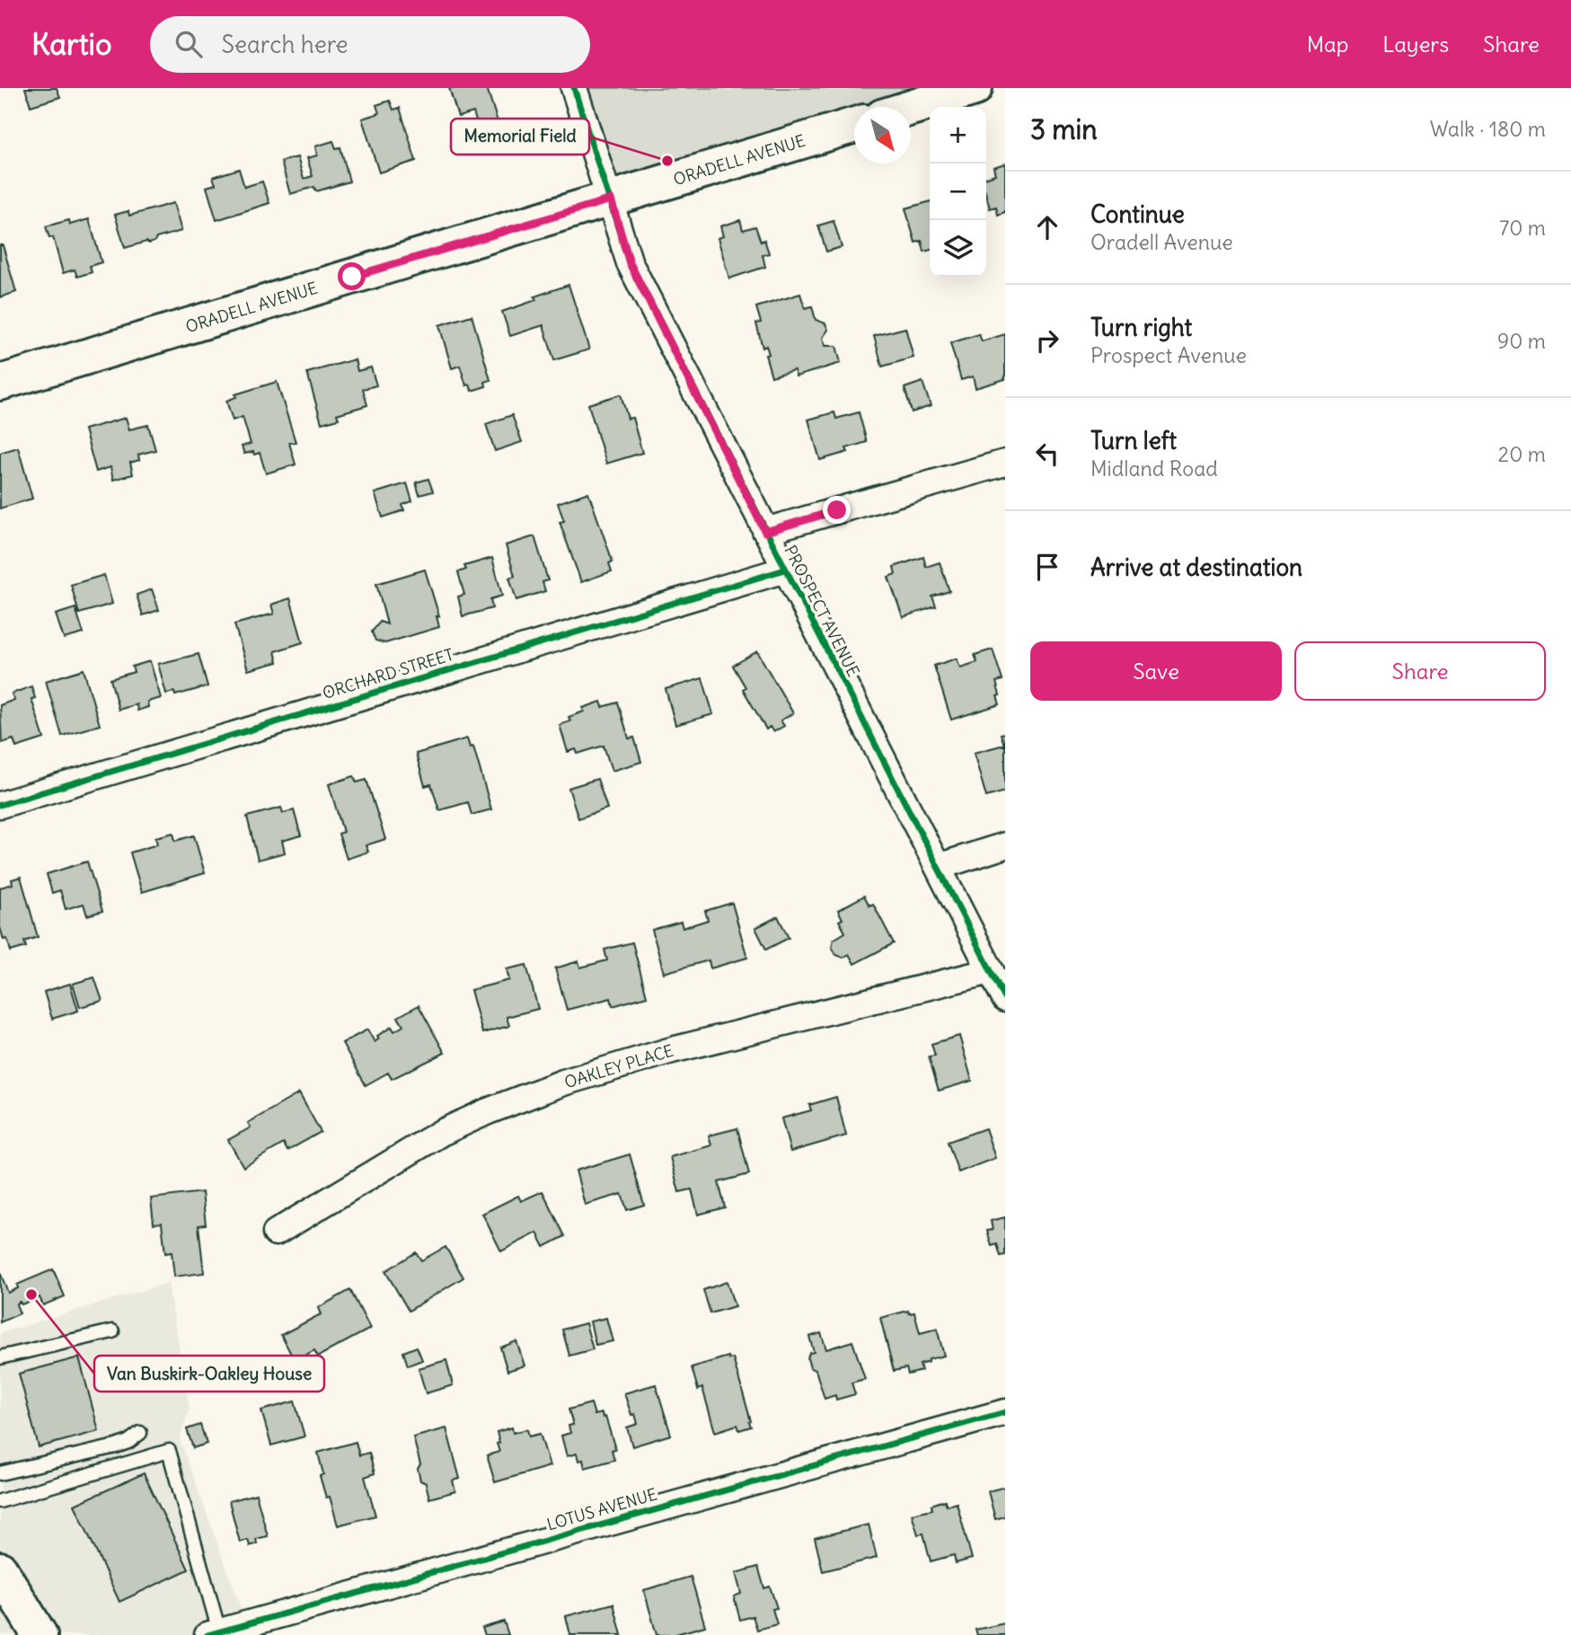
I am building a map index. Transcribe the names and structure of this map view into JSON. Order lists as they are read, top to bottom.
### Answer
{
  "streets": {
    "main road": ["ORADELL AVENUE"],
    "street": [
      "PROSPECT AVENUE",
      "ORCHARD STREET",
      "OAKLEY PLACE",
      "LOTUS AVENUE"
    ]
  },
  "crossings": [
    ["ORADELL AVENUE", "PROSPECT AVENUE"],
    ["PROSPECT AVENUE", "ORCHARD STREET"],
    ["PROSPECT AVENUE", "OAKLEY PLACE"]
  ],
  "places": ["Memorial Field", "Van Buskirk-Oakley House"],
  "north": "bottom right",
  "page": {
    "header": "Kartio",
    "search": "Search here",
    "nav": ["Map", "Layers", "Share"],
    "heading": ["3 min", "Walk · 180 m"],
    "map_buttons": ["+", "−"],
    "list": [
      ["Continue", "Oradell Avenue", "70 m"],
      ["Turn right", "Prospect Avenue", "90 m"],
      ["Turn left", "Midland Road", "20 m"],
      "Arrive at destination"
    ],
    "buttons": ["Save", "Share"]
  }
}
